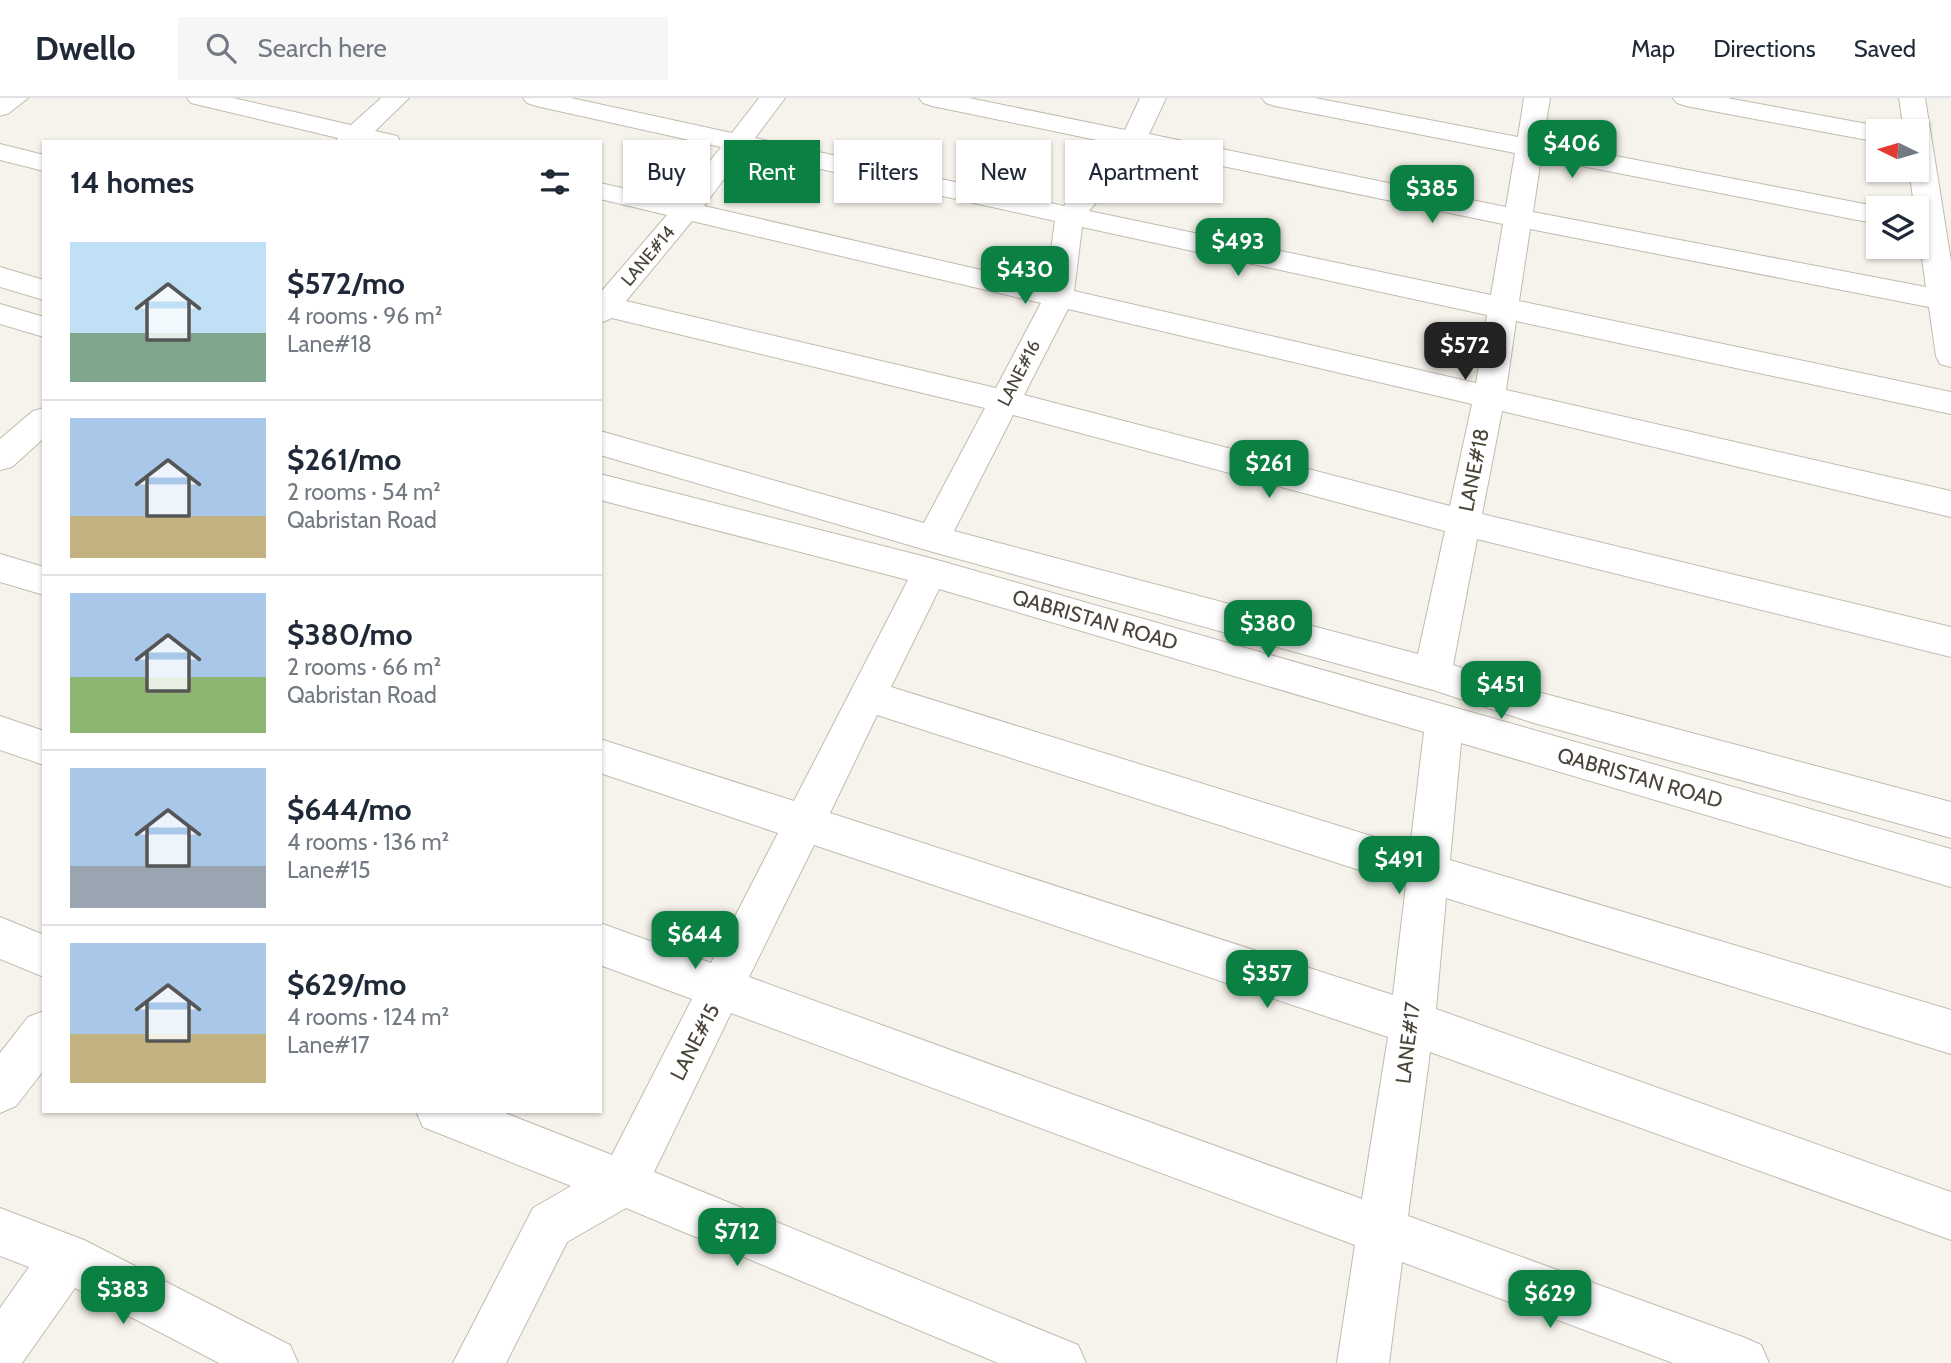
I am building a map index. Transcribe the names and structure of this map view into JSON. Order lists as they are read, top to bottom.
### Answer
{
  "streets": {
    "street": [
      "LANE#14",
      "LANE#16",
      "LANE#18",
      "QABRISTAN ROAD",
      "LANE#15",
      "LANE#17"
    ]
  },
  "crossings": [
    ["LANE#16", "QABRISTAN ROAD"],
    ["LANE#16", "LANE#15"],
    ["LANE#18", "QABRISTAN ROAD"],
    ["QABRISTAN ROAD", "LANE#15"],
    ["QABRISTAN ROAD", "LANE#17"]
  ],
  "north": "left",
  "page": {
    "header": "Dwello",
    "search": "Search here",
    "nav": ["Map", "Directions", "Saved"],
    "price": [
      "$406",
      "$385",
      "$493",
      "$430",
      "$572",
      "$261",
      "$380",
      "$451",
      "$491",
      "$644",
      "$357",
      "$712",
      "$383",
      "$629"
    ],
    "chip": [
      "Buy",
      "Rent",
      "Filters",
      "New",
      "Apartment"
    ],
    "heading": "14 homes",
    "list": [
      {
        "name": "$572/mo",
        "note": "4 rooms · 96 m² · Lane#18"
      },
      {
        "name": "$261/mo",
        "note": "2 rooms · 54 m² · Qabristan Road"
      },
      {
        "name": "$380/mo",
        "note": "2 rooms · 66 m² · Qabristan Road"
      },
      {
        "name": "$644/mo",
        "note": "4 rooms · 136 m² · Lane#15"
      },
      {
        "name": "$629/mo",
        "note": "4 rooms · 124 m² · Lane#17"
      }
    ]
  }
}
